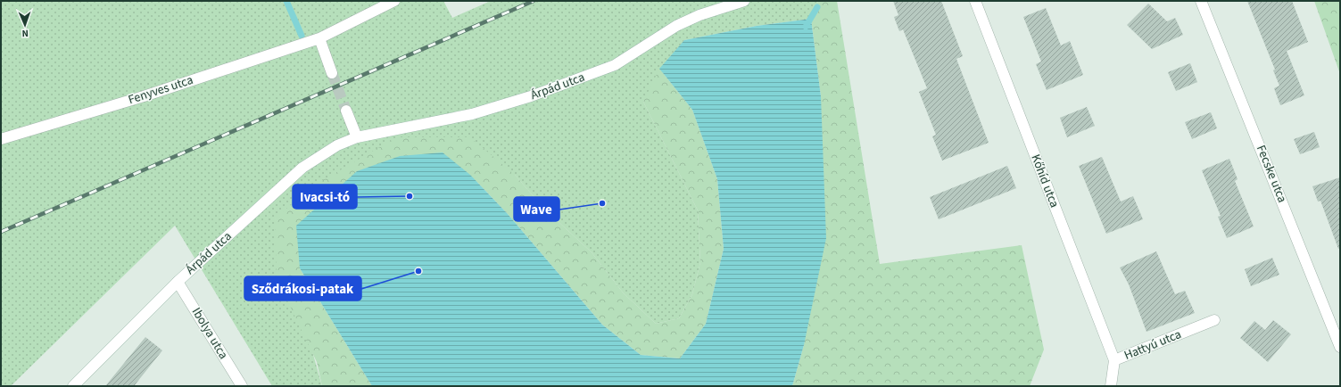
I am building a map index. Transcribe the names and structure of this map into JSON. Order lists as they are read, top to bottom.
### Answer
{
  "streets": {
    "street": [
      "Árpád utca",
      "Fenyves utca",
      "Fecske utca",
      "Kőhíd utca",
      "Ibolya utca",
      "Hattyú utca"
    ]
  },
  "crossings": [
    ["Árpád utca", "Ibolya utca"],
    ["Kőhíd utca", "Hattyú utca"]
  ],
  "places": ["Ivacsi-tó", "Wave", "Sződrákosi-patak"],
  "north": "bottom"
}
